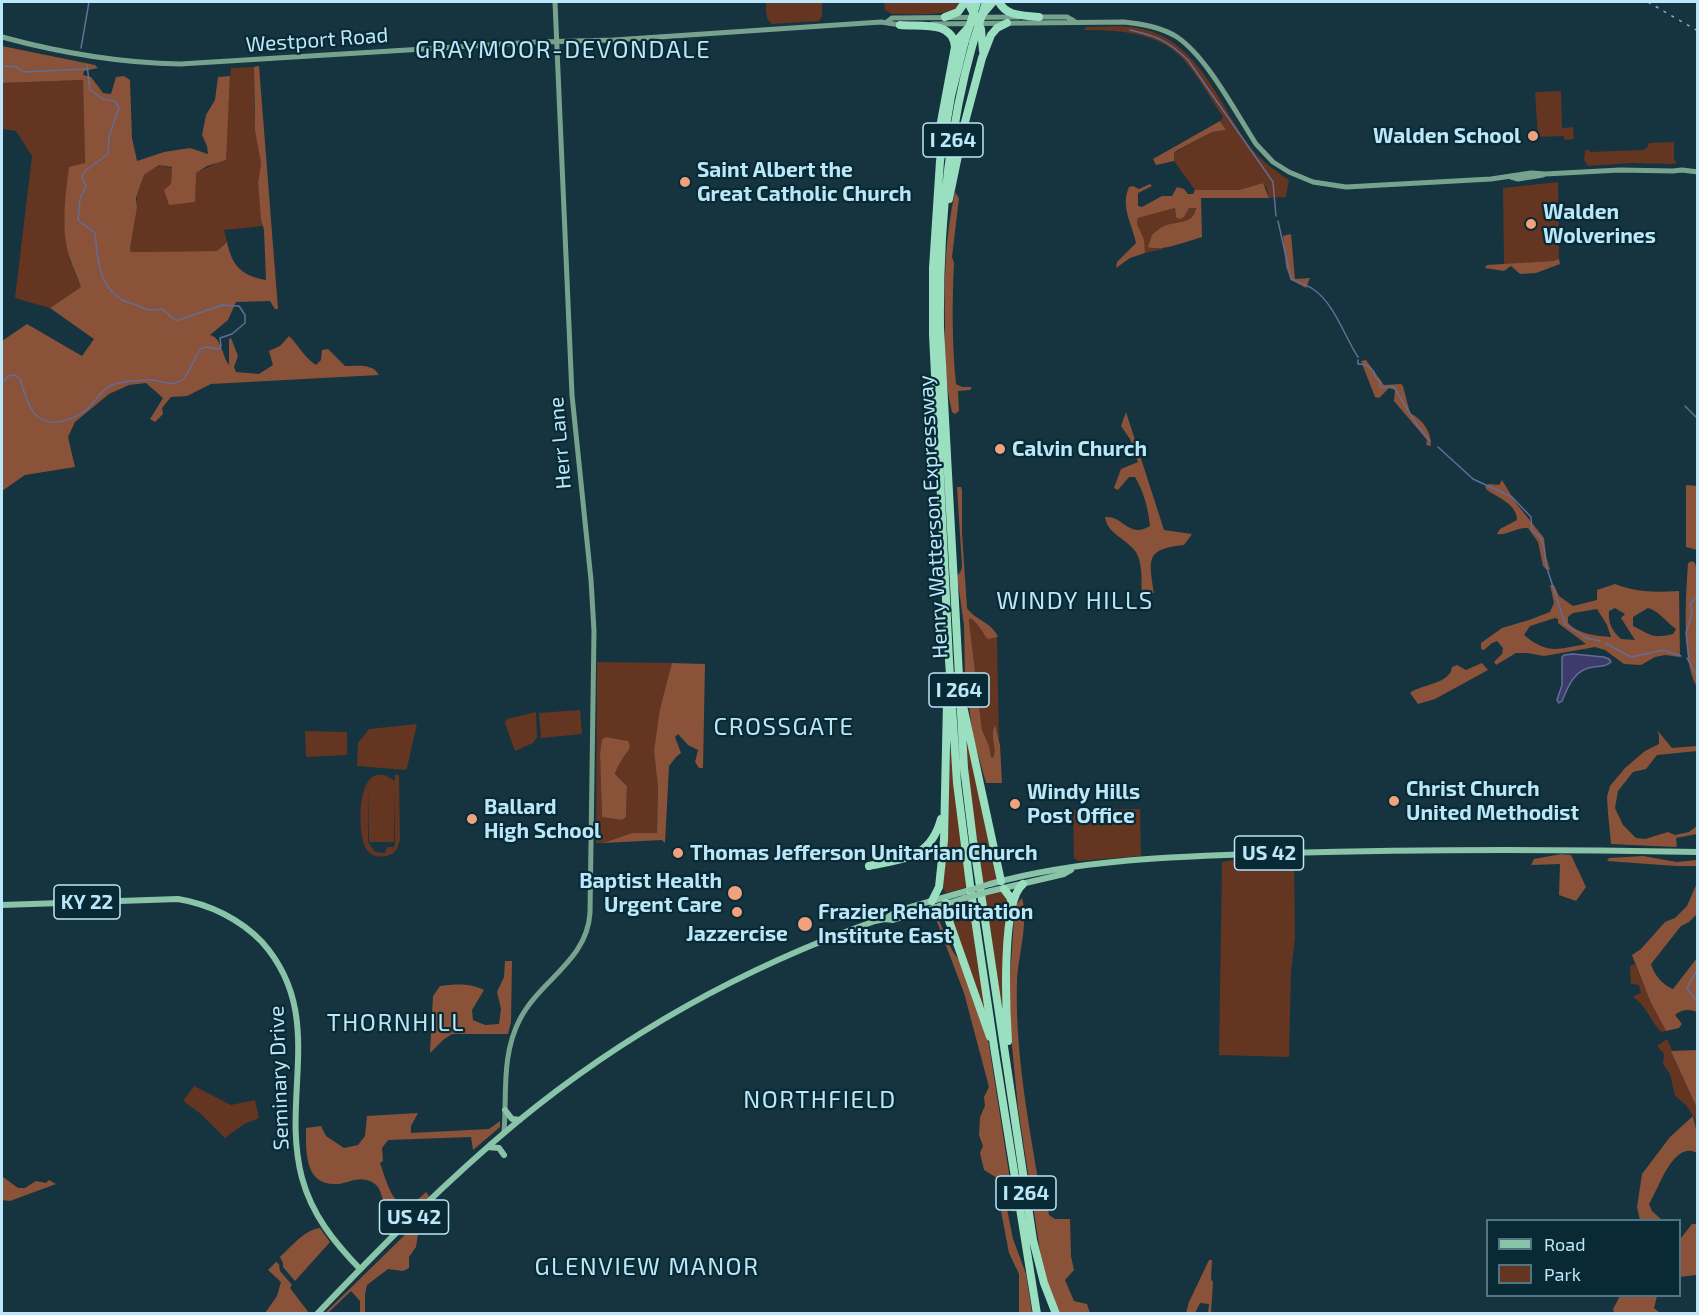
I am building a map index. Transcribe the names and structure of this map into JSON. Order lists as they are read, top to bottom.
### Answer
{
  "streets": {
    "highway": ["I 264", "Henry Watterson Expressway"],
    "main road": [
      "Westport Road",
      "Herr Lane",
      "US 42",
      "KY 22",
      "Seminary Drive"
    ]
  },
  "crossings": [
    ["Westport Road", "Herr Lane"],
    ["Herr Lane", "US 42"],
    ["US 42", "Seminary Drive"]
  ],
  "districts": [
    "GRAYMOOR-DEVONDALE",
    "WINDY HILLS",
    "CROSSGATE",
    "THORNHILL",
    "NORTHFIELD",
    "GLENVIEW MANOR"
  ],
  "places": [
    "Walden School",
    "Saint Albert the Great Catholic Church",
    "Walden Wolverines",
    "Calvin Church",
    "Christ Church United Methodist",
    "Windy Hills Post Office",
    "Ballard High School",
    "Thomas Jefferson Unitarian Church",
    "Baptist Health Urgent Care",
    "Jazzercise",
    "Frazier Rehabilitation Institute East"
  ],
  "legend": ["Road", "Park"]
}
